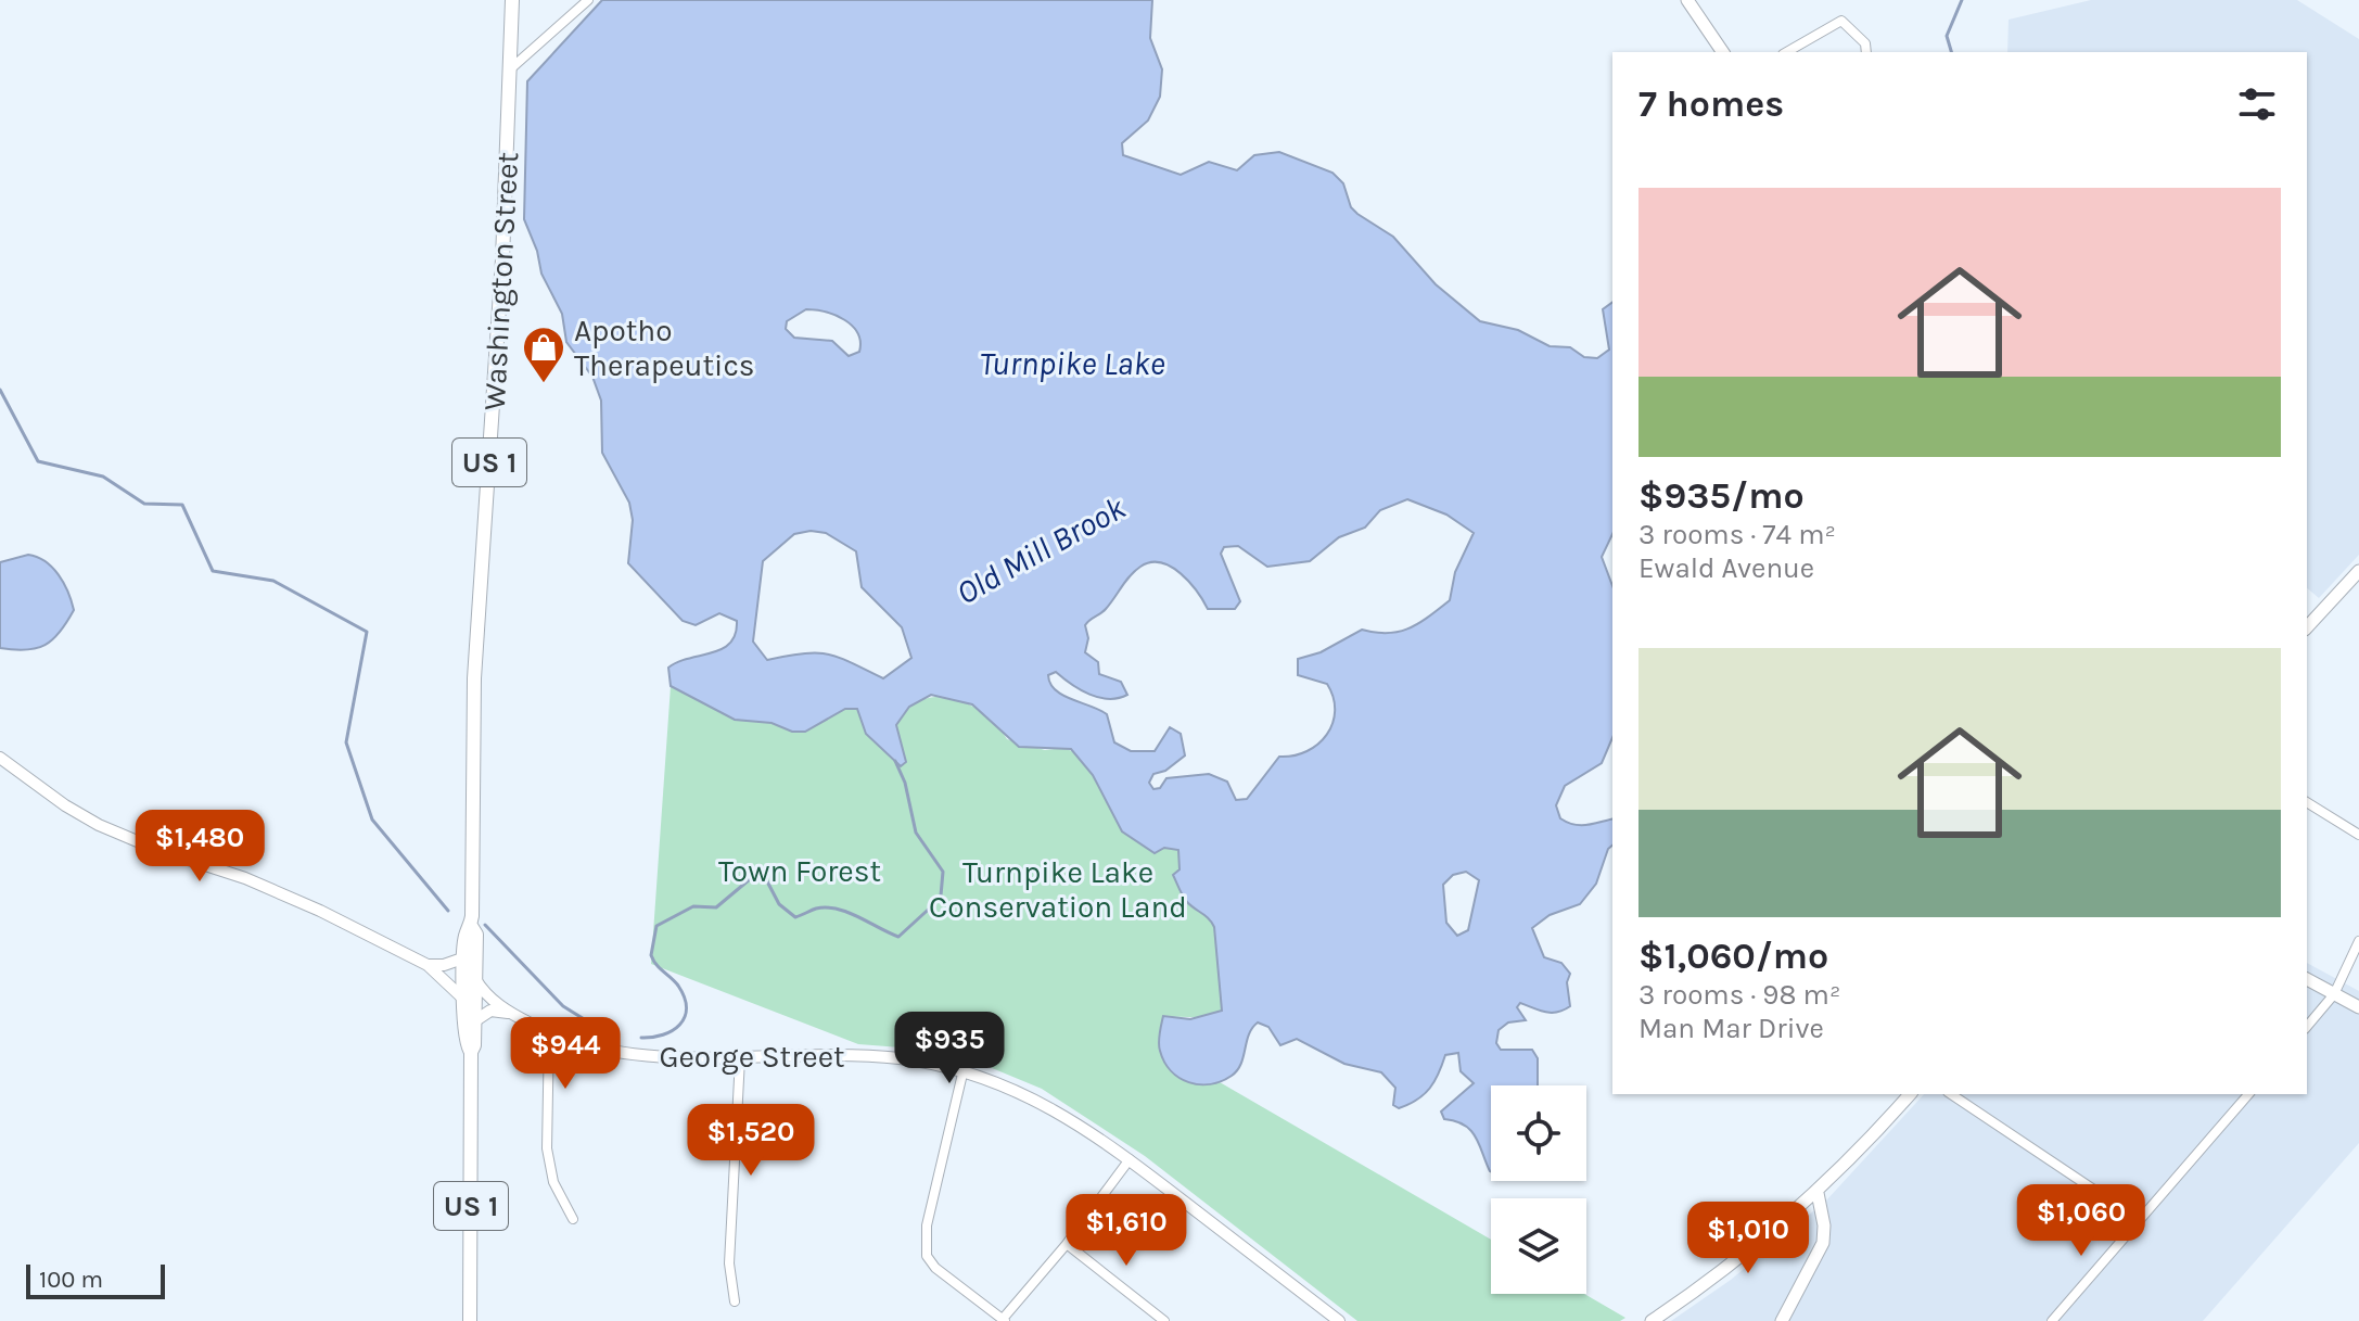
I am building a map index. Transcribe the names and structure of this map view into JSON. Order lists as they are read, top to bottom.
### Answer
{
  "streets": {
    "main road": ["Washington Street", "US 1"],
    "street": ["George Street"]
  },
  "crossings": [
    ["Washington Street", "George Street"]
  ],
  "water": ["Turnpike Lake", "Old Mill Brook"],
  "parks": ["Town Forest", "Turnpike Lake Conservation Land"],
  "places": {
    "shop": ["Apotho Therapeutics"]
  },
  "scale_bar": "100 m",
  "page": {
    "heading": "7 homes",
    "list": [
      {
        "name": "$935/mo",
        "note": "3 rooms · 74 m² · Ewald Avenue"
      },
      {
        "name": "$1,060/mo",
        "note": "3 rooms · 98 m² · Man Mar Drive"
      }
    ],
    "price": [
      "$1,480",
      "$935",
      "$944",
      "$1,520",
      "$1,060",
      "$1,610",
      "$1,010"
    ],
    "scale": "100 m"
  }
}
